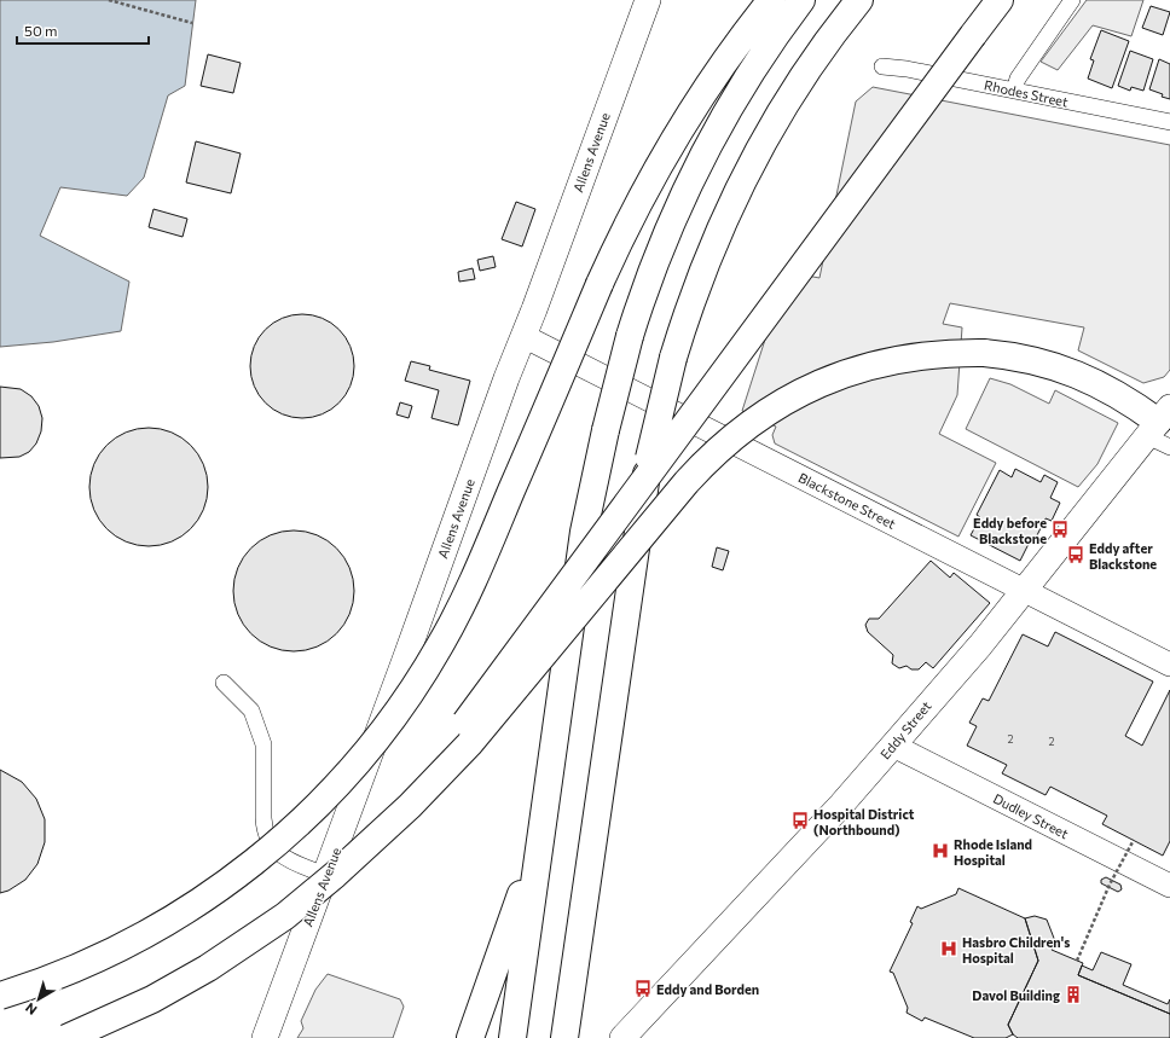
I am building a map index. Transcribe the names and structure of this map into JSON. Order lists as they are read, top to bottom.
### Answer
{
  "streets": {
    "main road": ["Allens Avenue", "Eddy Street"],
    "street": ["Rhodes Street", "Blackstone Street", "Dudley Street"]
  },
  "crossings": [
    ["Allens Avenue", "Blackstone Street"],
    ["Blackstone Street", "Eddy Street"],
    ["Eddy Street", "Dudley Street"]
  ],
  "places": {
    "bus stop": [
      "Eddy before Blackstone",
      "Eddy after Blackstone",
      "Hospital District (Northbound)",
      "Eddy and Borden"
    ],
    "hospital": ["Rhode Island Hospital", "Hasbro Children's Hospital"],
    "building": ["Davol Building"]
  },
  "house_numbers": ["2", "2"],
  "scale_bar": "50 m",
  "north": "bottom left"
}
